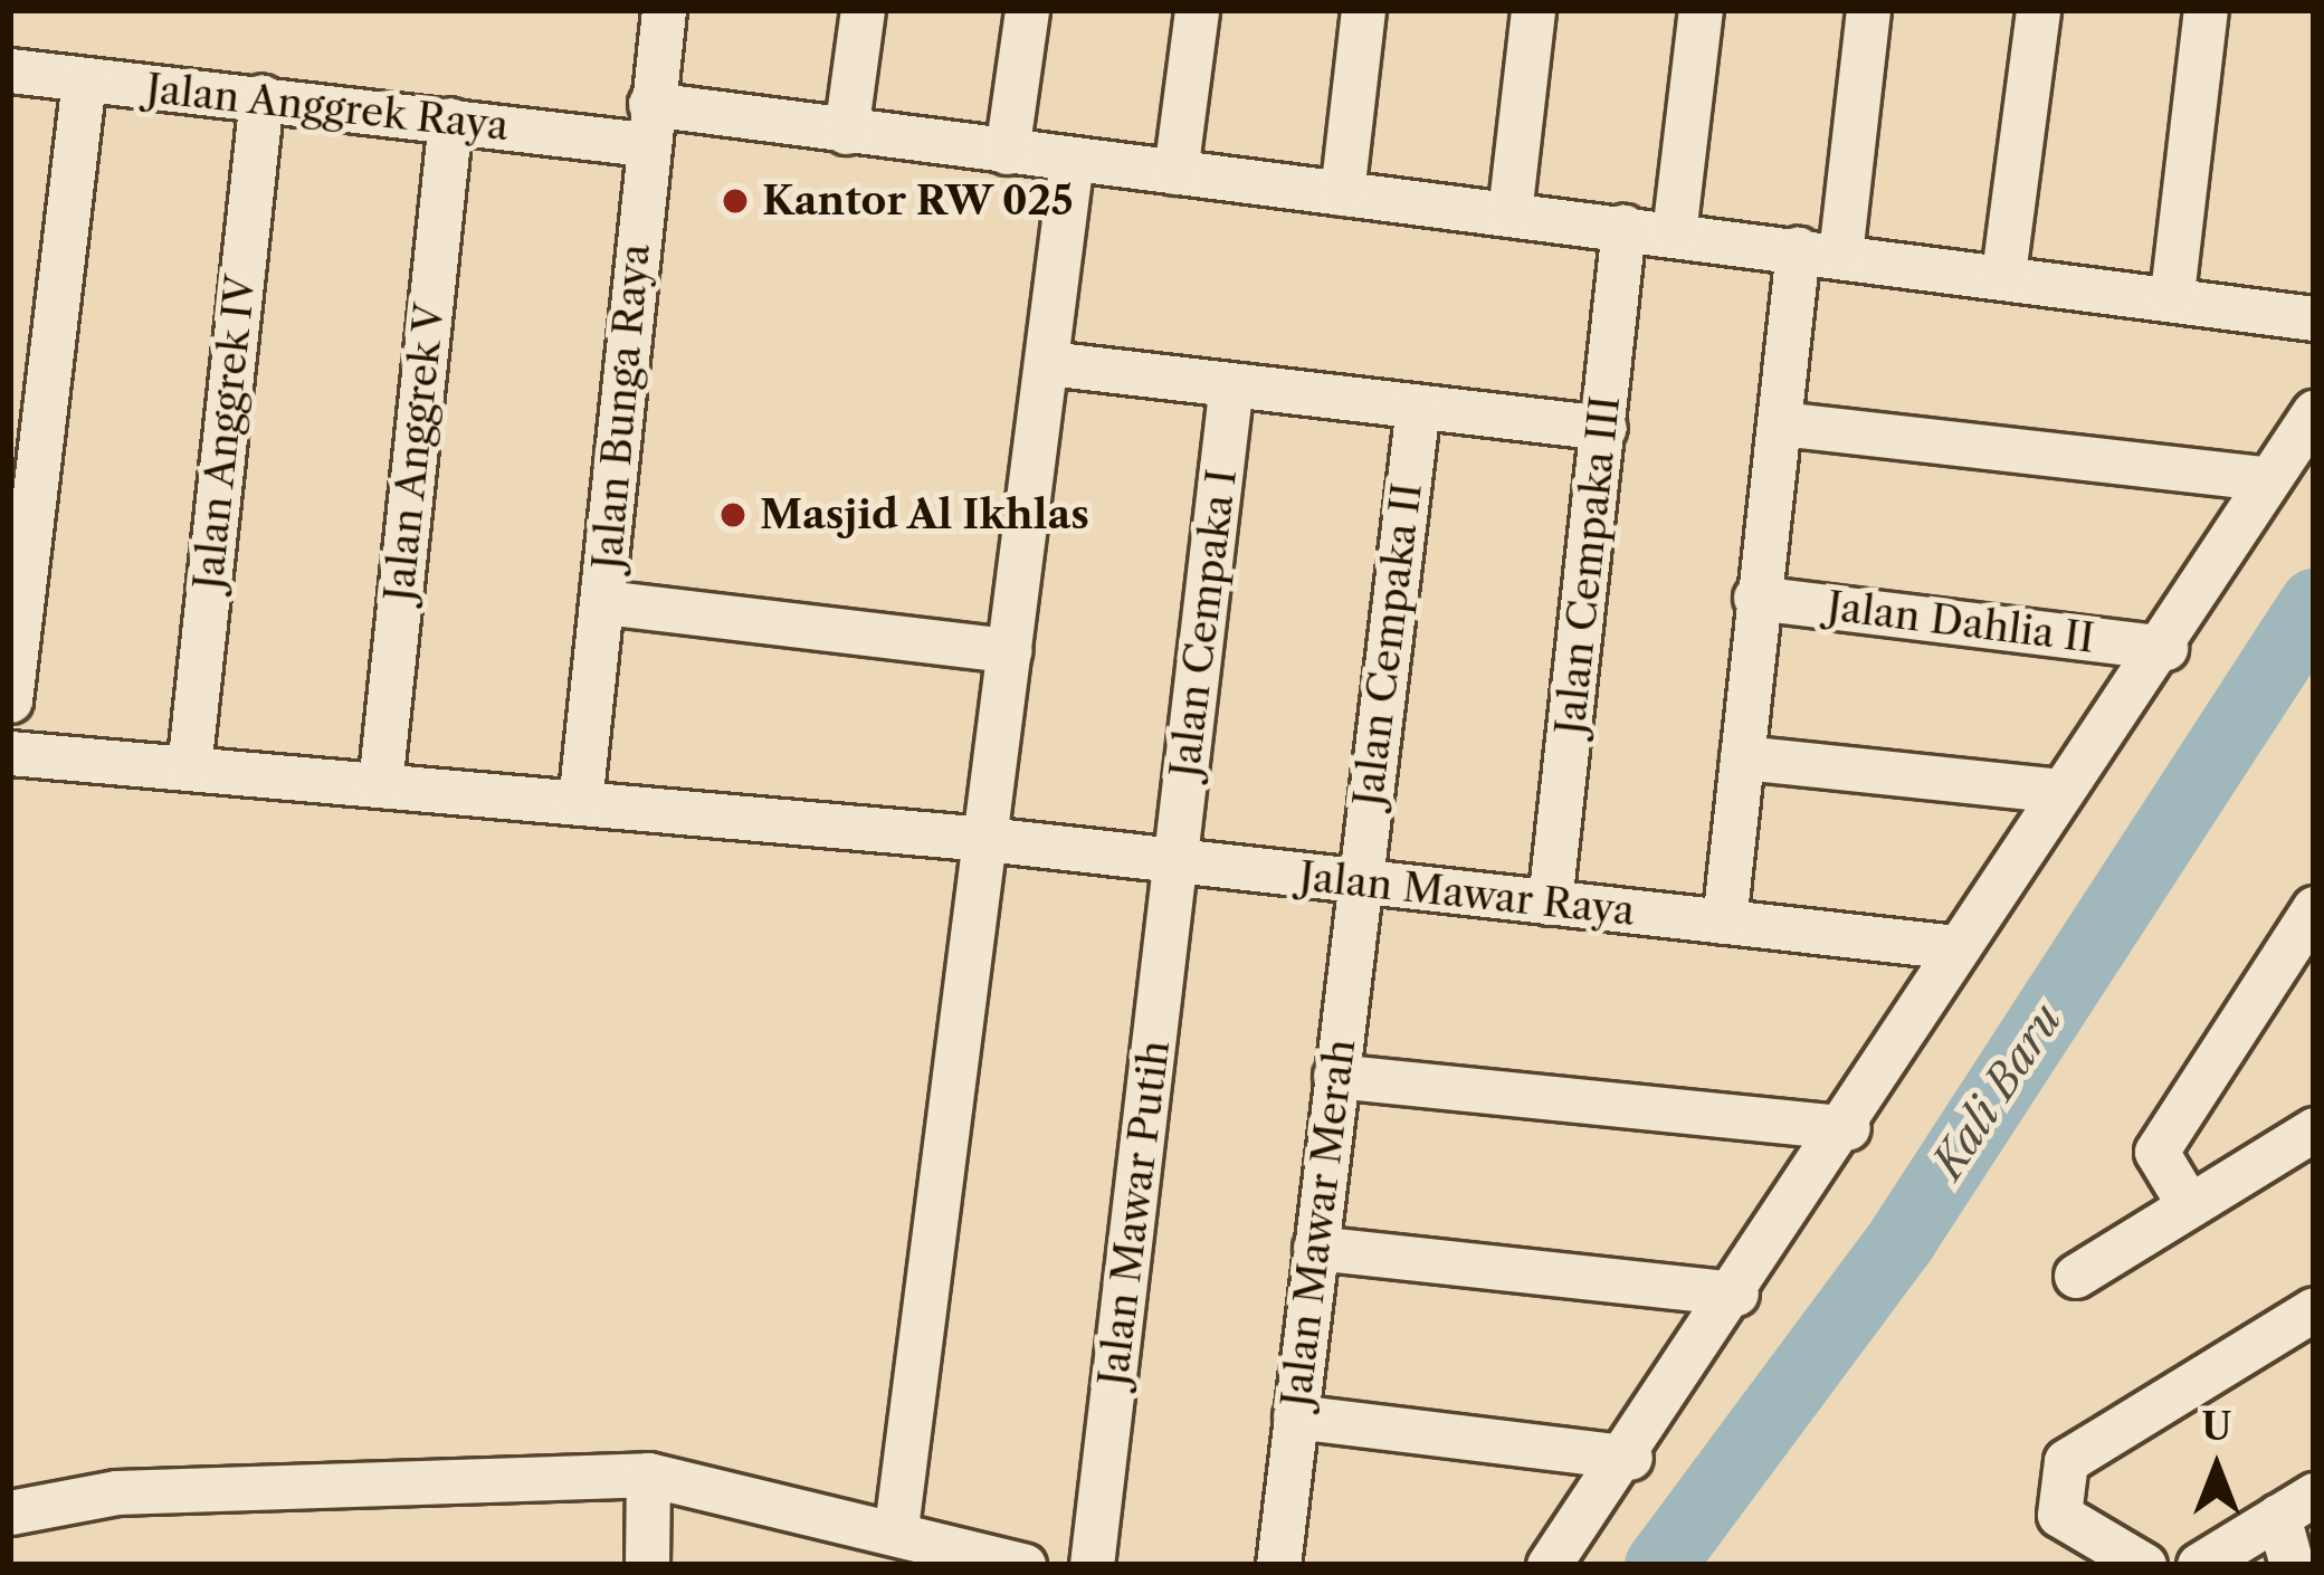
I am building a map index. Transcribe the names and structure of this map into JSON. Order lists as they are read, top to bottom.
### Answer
{
  "streets": {
    "street": [
      "Jalan Anggrek Raya",
      "Jalan Bunga Raya",
      "Jalan Anggrek IV",
      "Jalan Anggrek V",
      "Jalan Cempaka III",
      "Jalan Dahlia II",
      "Jalan Cempaka I",
      "Jalan Cempaka II",
      "Jalan Mawar Raya",
      "Jalan Mawar Putih",
      "Jalan Mawar Merah"
    ]
  },
  "crossings": [
    ["Jalan Anggrek Raya", "Jalan Bunga Raya"],
    ["Jalan Anggrek Raya", "Jalan Anggrek IV"],
    ["Jalan Anggrek Raya", "Jalan Anggrek V"],
    ["Jalan Anggrek Raya", "Jalan Cempaka III"],
    ["Jalan Bunga Raya", "Jalan Mawar Raya"],
    ["Jalan Anggrek IV", "Jalan Mawar Raya"],
    ["Jalan Anggrek V", "Jalan Mawar Raya"],
    ["Jalan Cempaka III", "Jalan Mawar Raya"],
    ["Jalan Cempaka I", "Jalan Mawar Raya"],
    ["Jalan Cempaka I", "Jalan Mawar Putih"],
    ["Jalan Cempaka II", "Jalan Mawar Raya"],
    ["Jalan Cempaka II", "Jalan Mawar Merah"],
    ["Jalan Mawar Raya", "Jalan Mawar Putih"],
    ["Jalan Mawar Raya", "Jalan Mawar Merah"]
  ],
  "water": ["Kali Baru"],
  "places": ["Kantor RW 025", "Masjid Al Ikhlas"],
  "north": "top"
}
